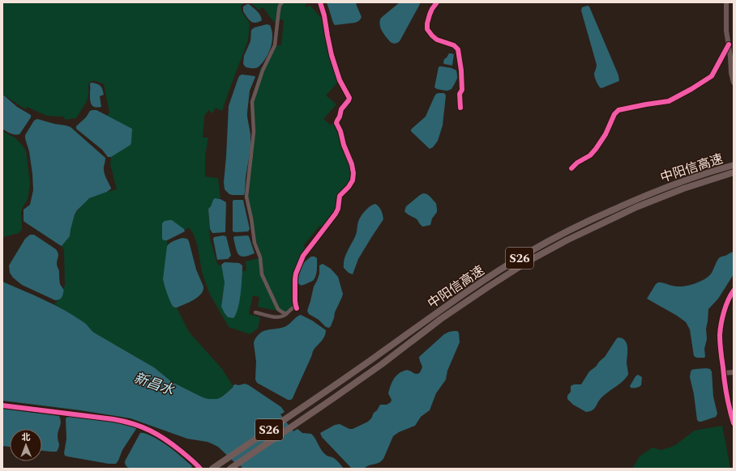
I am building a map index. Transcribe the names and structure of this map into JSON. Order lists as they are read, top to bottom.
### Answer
{
  "streets": {
    "highway": ["中阳信高速", "S26"]
  },
  "water": ["新昌水"],
  "north": "top"
}
